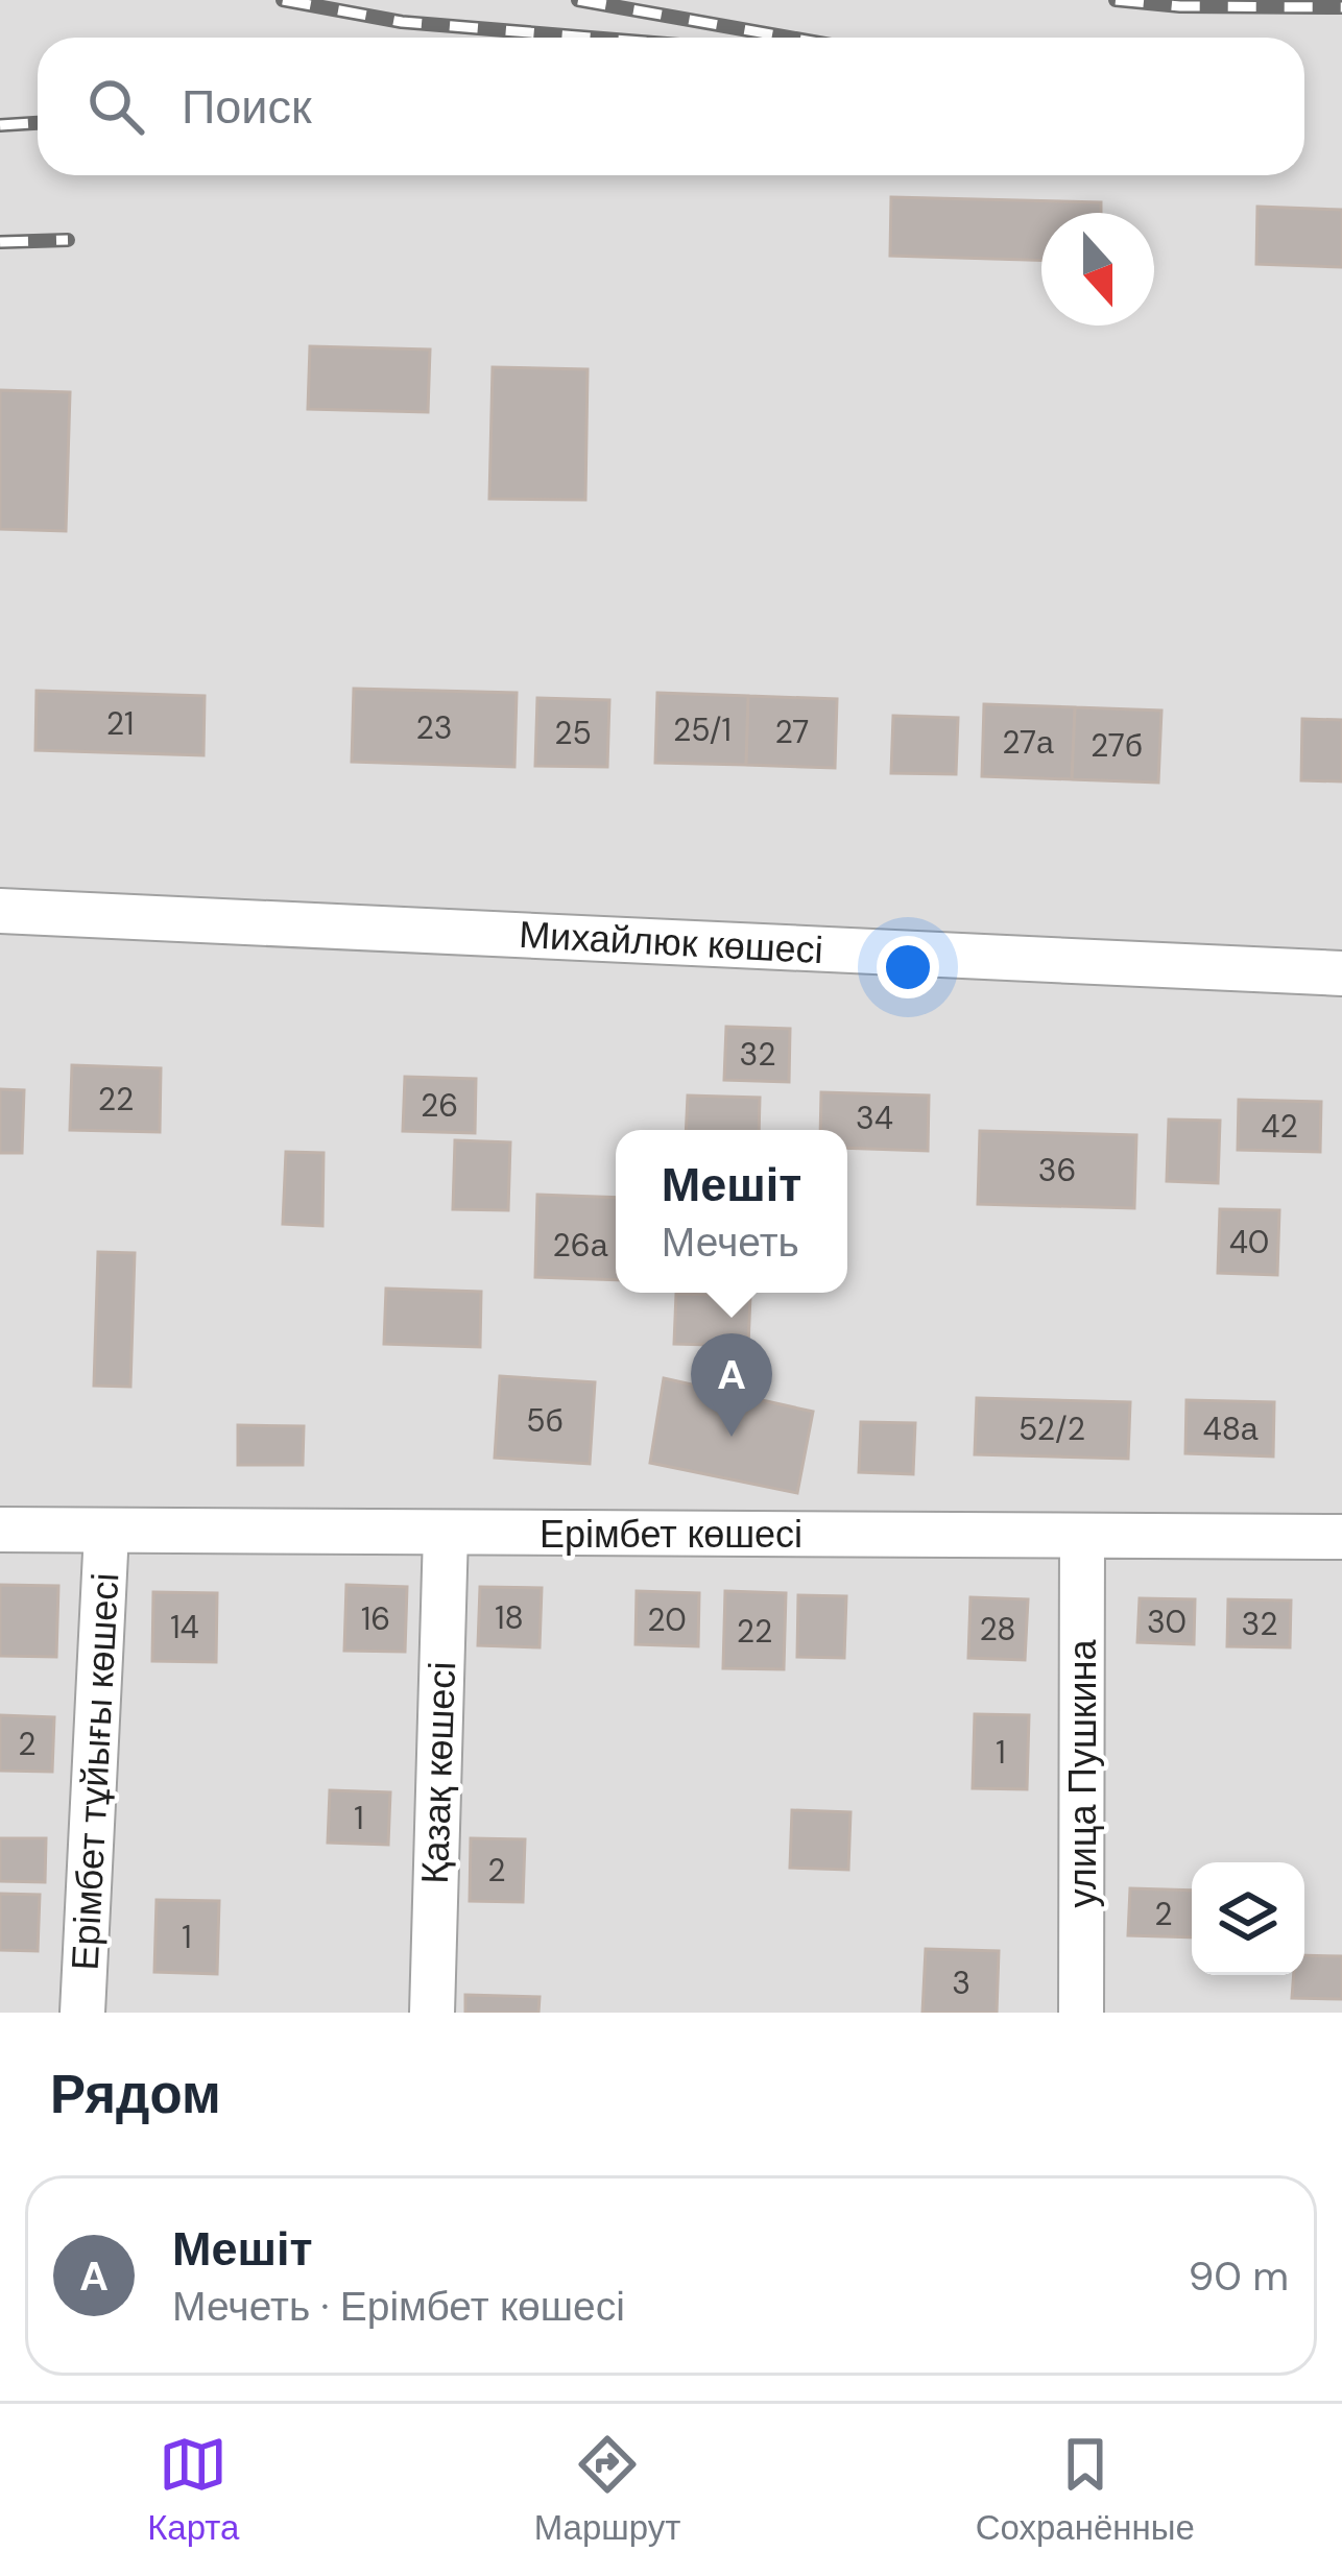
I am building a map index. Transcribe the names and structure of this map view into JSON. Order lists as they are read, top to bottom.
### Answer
{
  "streets": {
    "street": [
      "Михайлюк көшесі",
      "Ерімбет көшесі",
      "Ерімбет тұйығы көшесі",
      "Қазақ көшесі",
      "улица Пушкина"
    ]
  },
  "crossings": [
    ["Ерімбет көшесі", "Ерімбет тұйығы көшесі"],
    ["Ерімбет көшесі", "Қазақ көшесі"],
    ["Ерімбет көшесі", "улица Пушкина"]
  ],
  "house_numbers": [
    "21",
    "23",
    "25/1",
    "27",
    "25",
    "27а",
    "27б",
    "32",
    "22",
    "26",
    "34",
    "42",
    "36",
    "40",
    "26а",
    "5б",
    "52/2",
    "48а",
    "18",
    "16",
    "20",
    "30",
    "32",
    "14",
    "28",
    "22",
    "2",
    "1",
    "1",
    "2",
    "2",
    "1",
    "3"
  ],
  "north": "bottom",
  "page": {
    "search": "Поиск",
    "popup": ["Мешіт", "Мечеть"],
    "pins": "A",
    "heading": "Рядом",
    "list": [
      {
        "mark": "A",
        "name": "Мешіт",
        "note": "Мечеть · Ерімбет көшесі",
        "value": "90 m"
      }
    ],
    "nav": ["Карта", "Маршрут", "Сохранённые"]
  }
}
